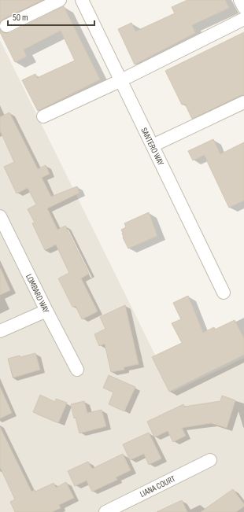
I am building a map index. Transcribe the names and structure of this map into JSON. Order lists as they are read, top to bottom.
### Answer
{
  "streets": {
    "street": ["SANTERO WAY", "LOMBARD WAY", "LIANA COURT"]
  },
  "scale_bar": "50 m"
}
